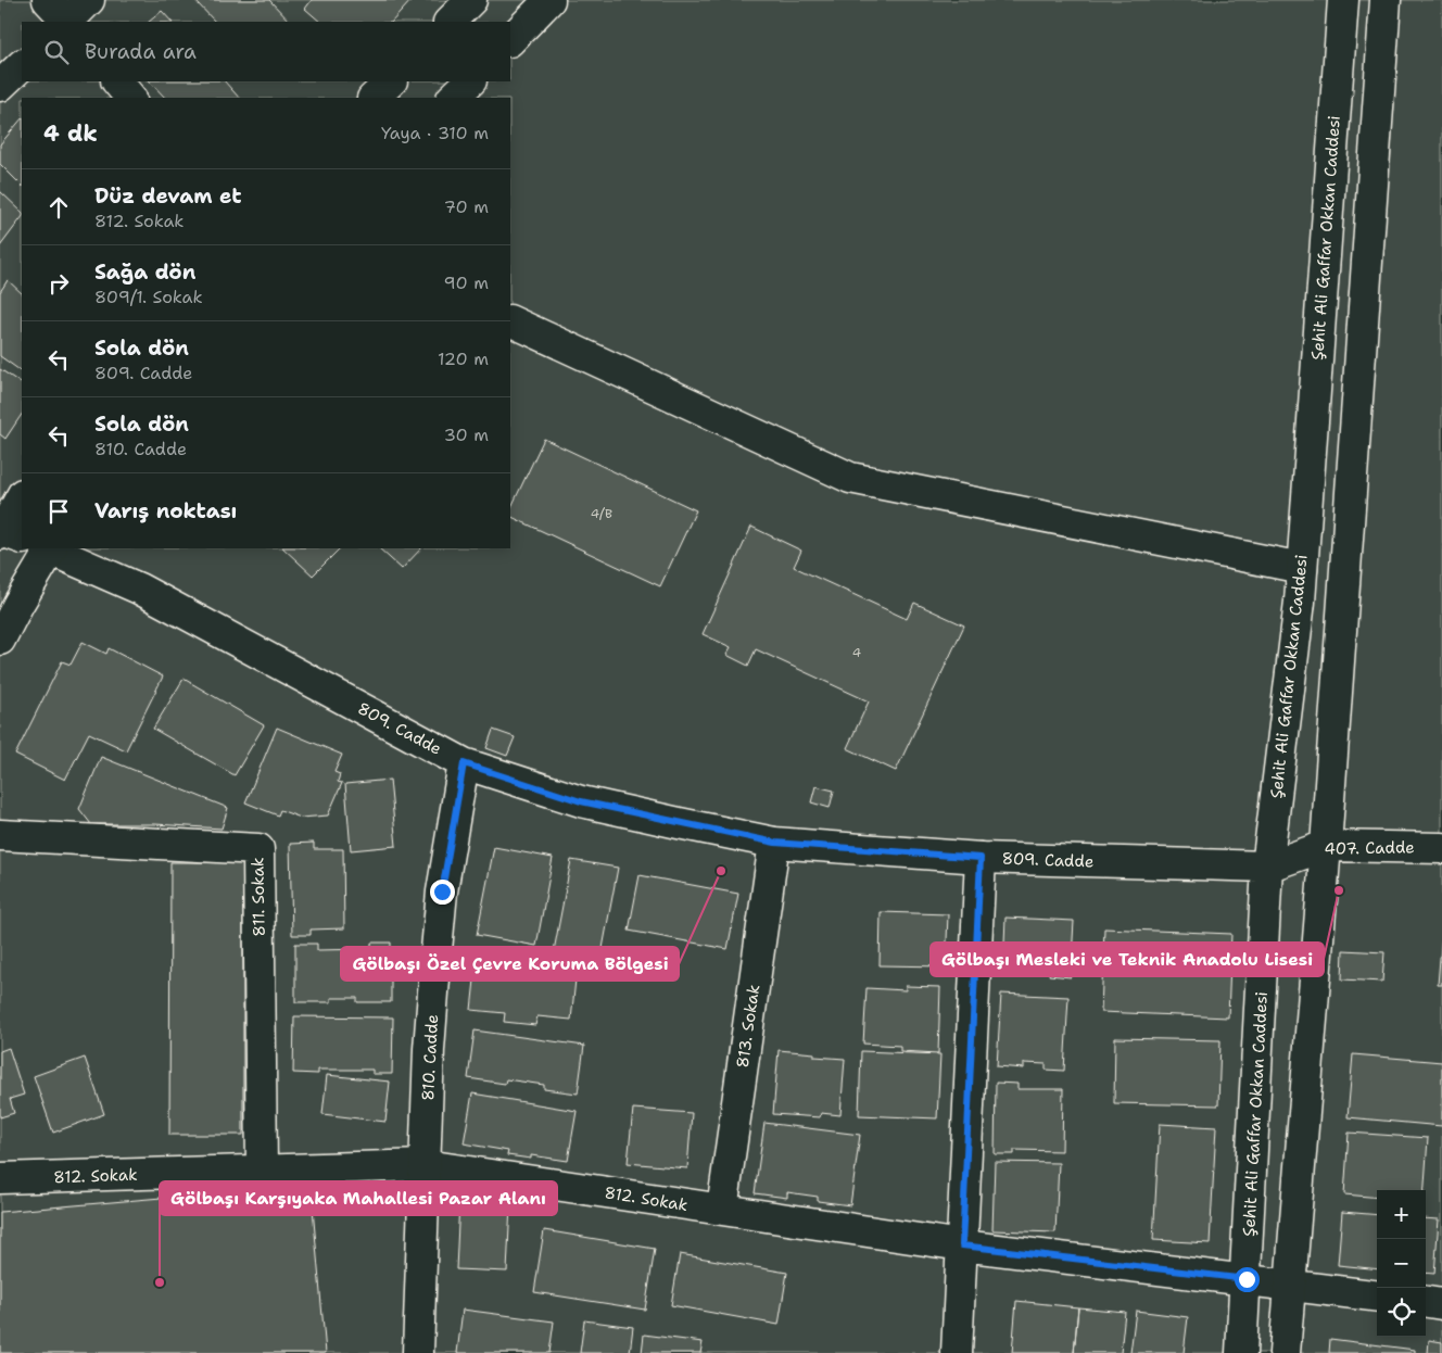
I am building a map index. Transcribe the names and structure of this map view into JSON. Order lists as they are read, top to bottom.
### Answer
{
  "streets": {
    "main road": [
      "Şehit Ali Gaffar Okkan Caddesi",
      "809. Cadde",
      "407. Cadde",
      "811. Sokak",
      "813. Sokak",
      "810. Cadde",
      "812. Sokak"
    ]
  },
  "crossings": [
    ["Şehit Ali Gaffar Okkan Caddesi", "809. Cadde"],
    ["Şehit Ali Gaffar Okkan Caddesi", "407. Cadde"],
    ["Şehit Ali Gaffar Okkan Caddesi", "812. Sokak"],
    ["809. Cadde", "407. Cadde"],
    ["809. Cadde", "813. Sokak"],
    ["809. Cadde", "810. Cadde"],
    ["811. Sokak", "812. Sokak"],
    ["813. Sokak", "812. Sokak"],
    ["810. Cadde", "812. Sokak"]
  ],
  "places": ["Gölbaşı Özel Çevre Koruma Bölgesi", "Gölbaşı Mesleki ve Teknik Anadolu Lisesi", "Gölbaşı Karşıyaka Mahallesi Pazar Alanı"],
  "house_numbers": ["4/B", "4"],
  "page": {
    "search": "Burada ara",
    "heading": ["4 dk", "Yaya · 310 m"],
    "list": [
      ["Düz devam et", "812. Sokak", "70 m"],
      ["Sağa dön", "809/1. Sokak", "90 m"],
      ["Sola dön", "809. Cadde", "120 m"],
      ["Sola dön", "810. Cadde", "30 m"],
      "Varış noktası"
    ],
    "map_buttons": ["+", "−"]
  }
}
